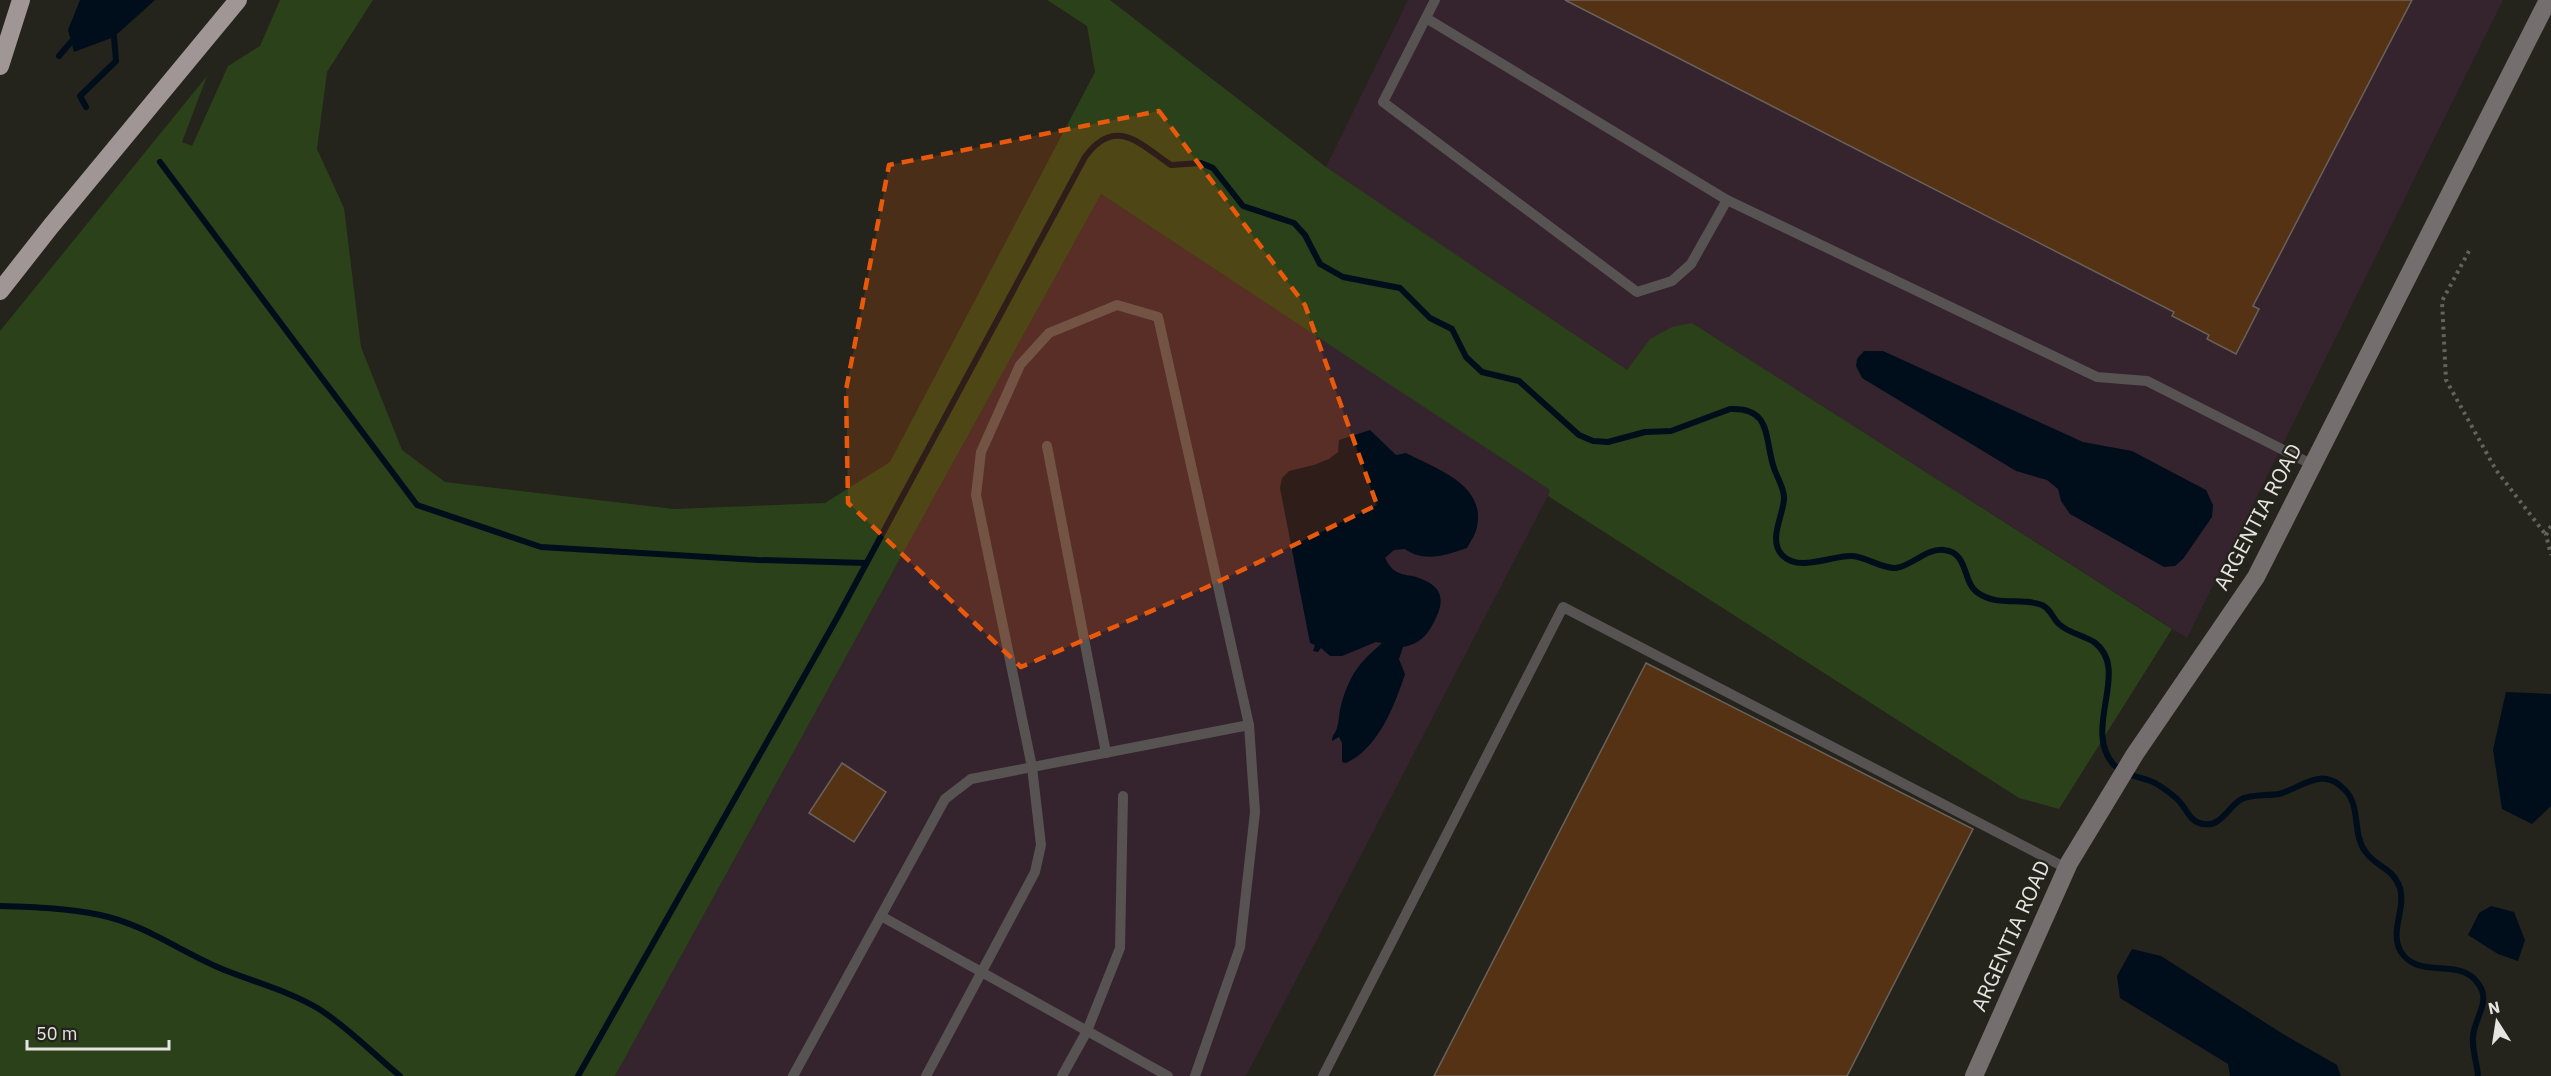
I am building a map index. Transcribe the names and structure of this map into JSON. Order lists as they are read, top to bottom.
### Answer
{
  "streets": {
    "street": ["ARGENTIA ROAD"]
  },
  "scale_bar": "50 m",
  "north": "top"
}
